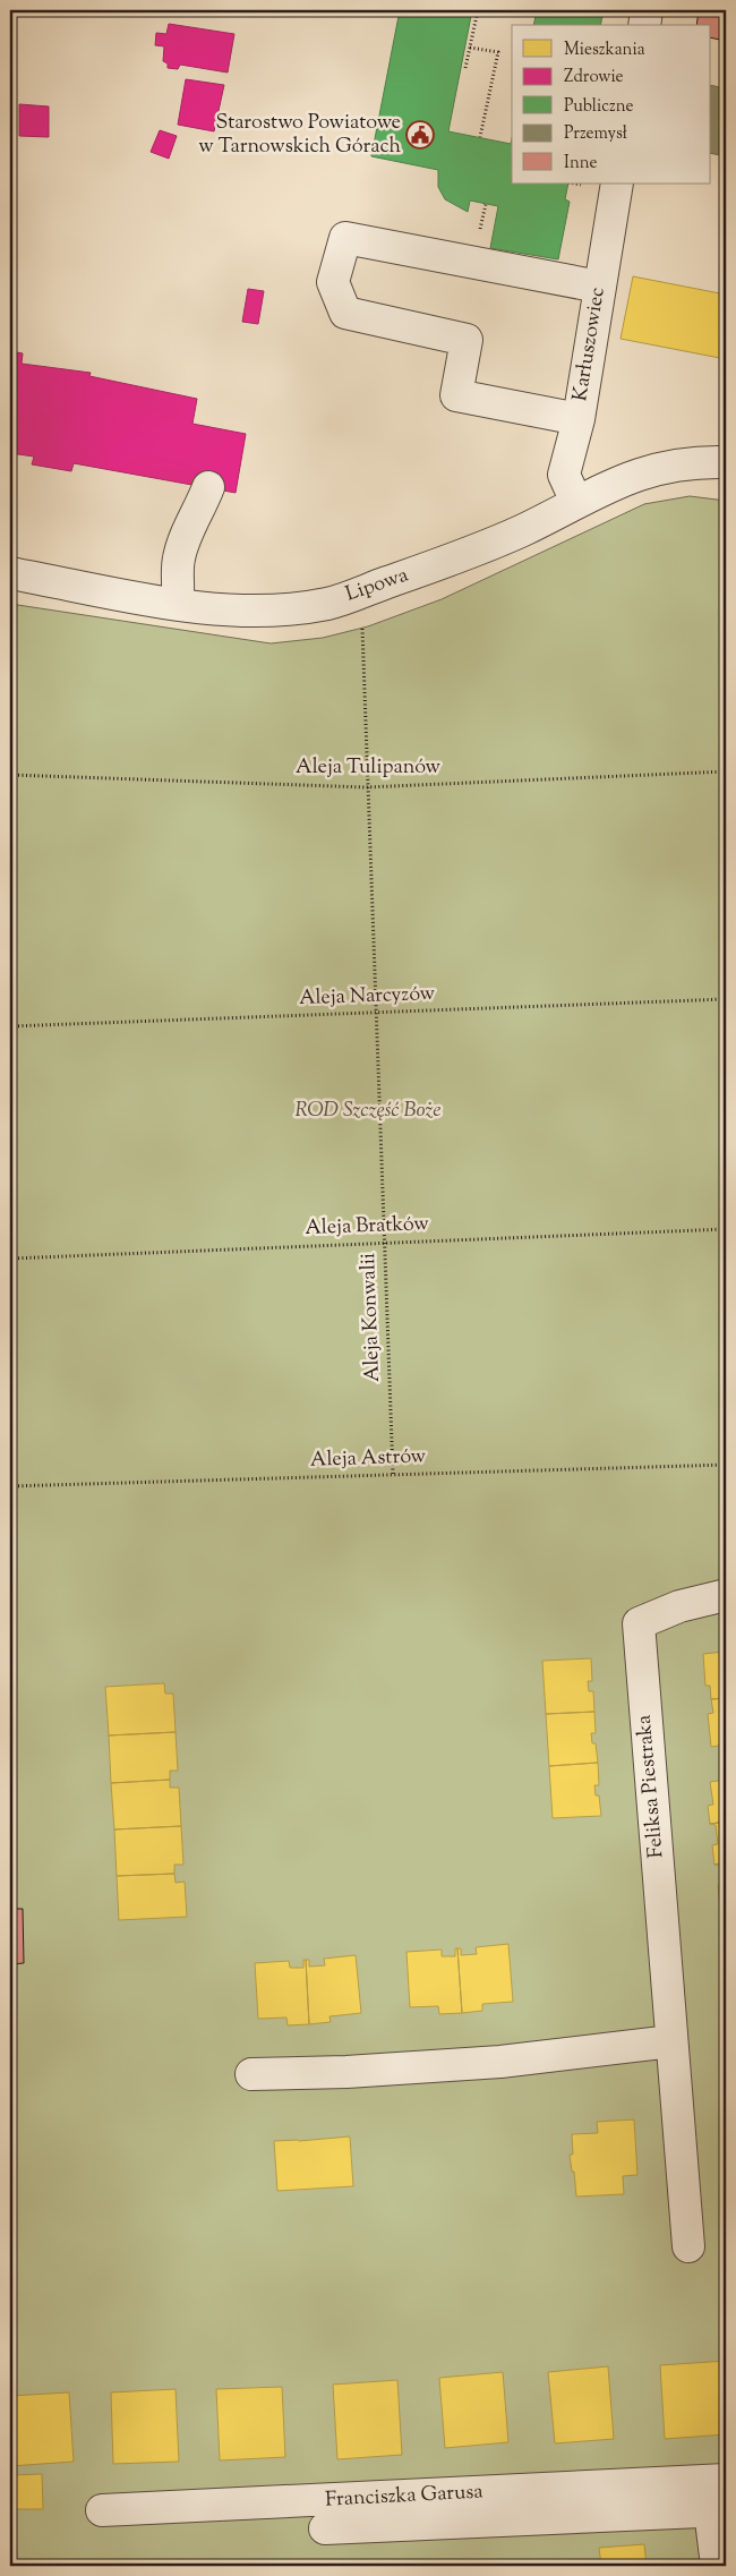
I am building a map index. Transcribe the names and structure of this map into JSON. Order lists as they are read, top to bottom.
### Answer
{
  "streets": {
    "street": [
      "Karłuszowiec",
      "Lipowa",
      "Feliksa Piestraka",
      "Franciszka Garusa"
    ],
    "path": [
      "Aleja Tulipanów",
      "Aleja Narcyzów",
      "Aleja Bratków",
      "Aleja Konwalii",
      "Aleja Astrów"
    ]
  },
  "crossings": [
    ["Karłuszowiec", "Lipowa"],
    ["Aleja Tulipanów", "Aleja Konwalii"],
    ["Aleja Narcyzów", "Aleja Konwalii"],
    ["Aleja Bratków", "Aleja Konwalii"],
    ["Aleja Konwalii", "Aleja Astrów"]
  ],
  "parks": ["ROD Szczęść Boże"],
  "places": {
    "public building": ["Starostwo Powiatowe w Tarnowskich Górach"]
  },
  "legend": [
    "Mieszkania",
    "Zdrowie",
    "Publiczne",
    "Przemysł",
    "Inne"
  ]
}
